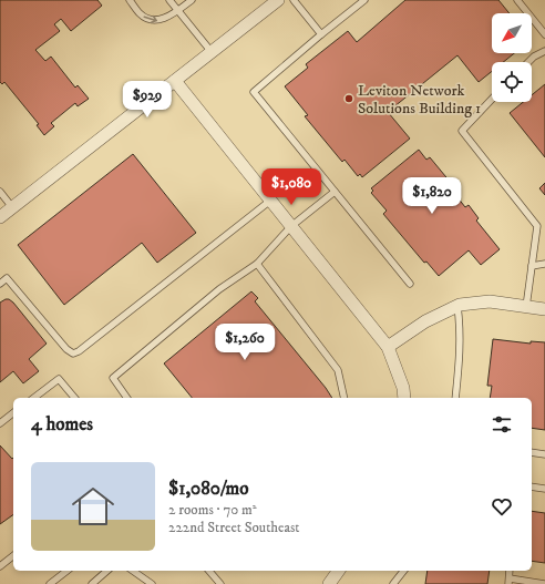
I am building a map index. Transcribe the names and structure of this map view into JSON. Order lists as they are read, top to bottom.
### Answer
{
  "places": ["Leviton Network Solutions Building 1"],
  "north": "bottom left",
  "page": {
    "price": [
      "$929",
      "$1,080",
      "$1,820",
      "$1,260"
    ],
    "heading": "4 homes",
    "list": [
      {
        "name": "$1,080/mo",
        "note": "2 rooms · 70 m² · 222nd Street Southeast"
      }
    ]
  }
}
